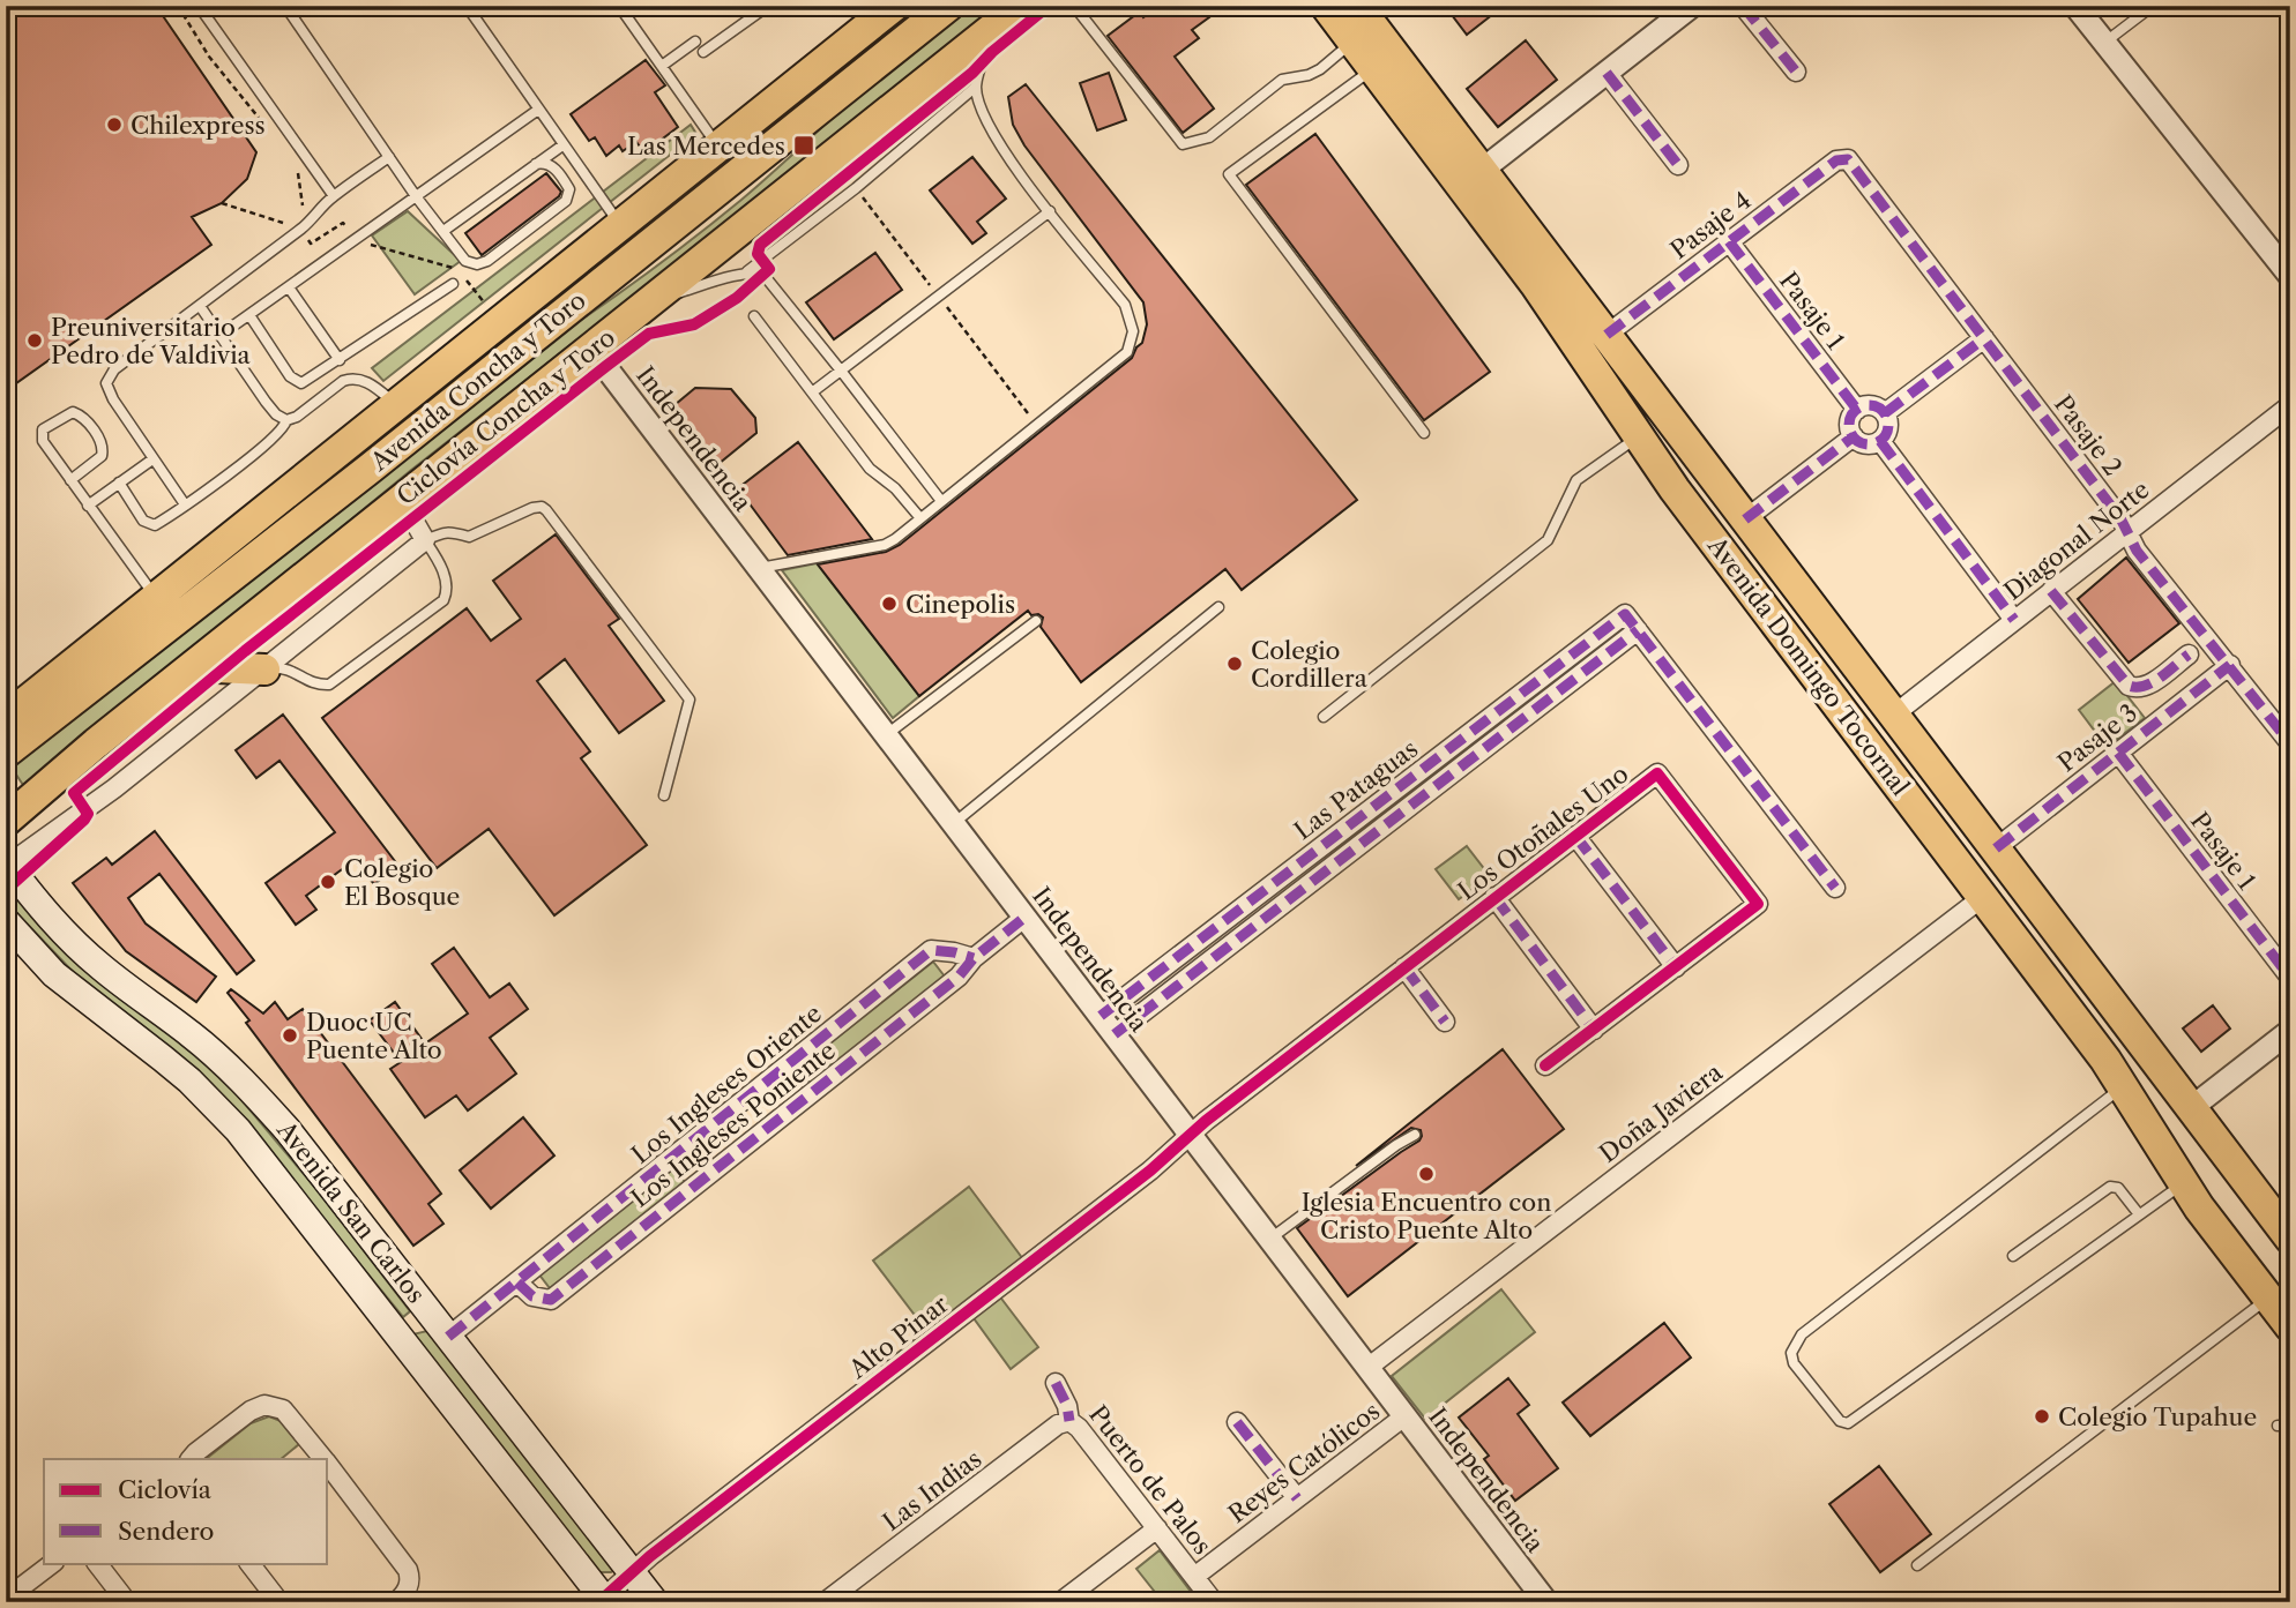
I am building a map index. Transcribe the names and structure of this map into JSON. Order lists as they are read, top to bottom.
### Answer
{
  "streets": {
    "main road": ["Avenida Concha y Toro", "Avenida Domingo Tocornal", "Avenida San Carlos"],
    "street": [
      "Pasaje 4",
      "Pasaje 1",
      "Pasaje 2",
      "Independencia",
      "Diagonal Norte",
      "Pasaje 3",
      "Las Pataguas",
      "Los Otoñales Uno",
      "Los Ingleses Oriente",
      "Doña Javiera",
      "Los Ingleses Poniente",
      "Alto Pinar",
      "Reyes Católicos",
      "Puerto de Palos",
      "Las Indias"
    ],
    "cycle path": ["Ciclovía Concha y Toro"]
  },
  "crossings": [
    ["Pasaje 4", "Pasaje 1"],
    ["Pasaje 4", "Pasaje 2"],
    ["Pasaje 4", "Avenida Domingo Tocornal"],
    ["Pasaje 1", "Pasaje 3"],
    ["Avenida Concha y Toro", "Independencia"],
    ["Pasaje 2", "Diagonal Norte"],
    ["Pasaje 2", "Pasaje 3"],
    ["Independencia", "Las Pataguas"],
    ["Independencia", "Los Otoñales Uno"],
    ["Independencia", "Doña Javiera"],
    ["Independencia", "Los Ingleses Poniente"],
    ["Independencia", "Alto Pinar"],
    ["Independencia", "Reyes Católicos"],
    ["Diagonal Norte", "Avenida Domingo Tocornal"],
    ["Avenida Domingo Tocornal", "Pasaje 3"],
    ["Avenida Domingo Tocornal", "Doña Javiera"],
    ["Los Otoñales Uno", "Alto Pinar"],
    ["Los Ingleses Oriente", "Los Ingleses Poniente"],
    ["Los Ingleses Oriente", "Avenida San Carlos"],
    ["Avenida San Carlos", "Alto Pinar"],
    ["Reyes Católicos", "Puerto de Palos"],
    ["Puerto de Palos", "Las Indias"]
  ],
  "places": {
    "other": [
      "Chilexpress",
      "Preuniversitario Pedro de Valdivia",
      "Cinepolis",
      "Colegio Cordillera",
      "Colegio El Bosque",
      "Duoc UC Puente Alto",
      "Iglesia Encuentro con Cristo Puente Alto",
      "Colegio Tupahue"
    ],
    "transit": ["Las Mercedes"]
  },
  "legend": ["Ciclovía", "Sendero"]
}
